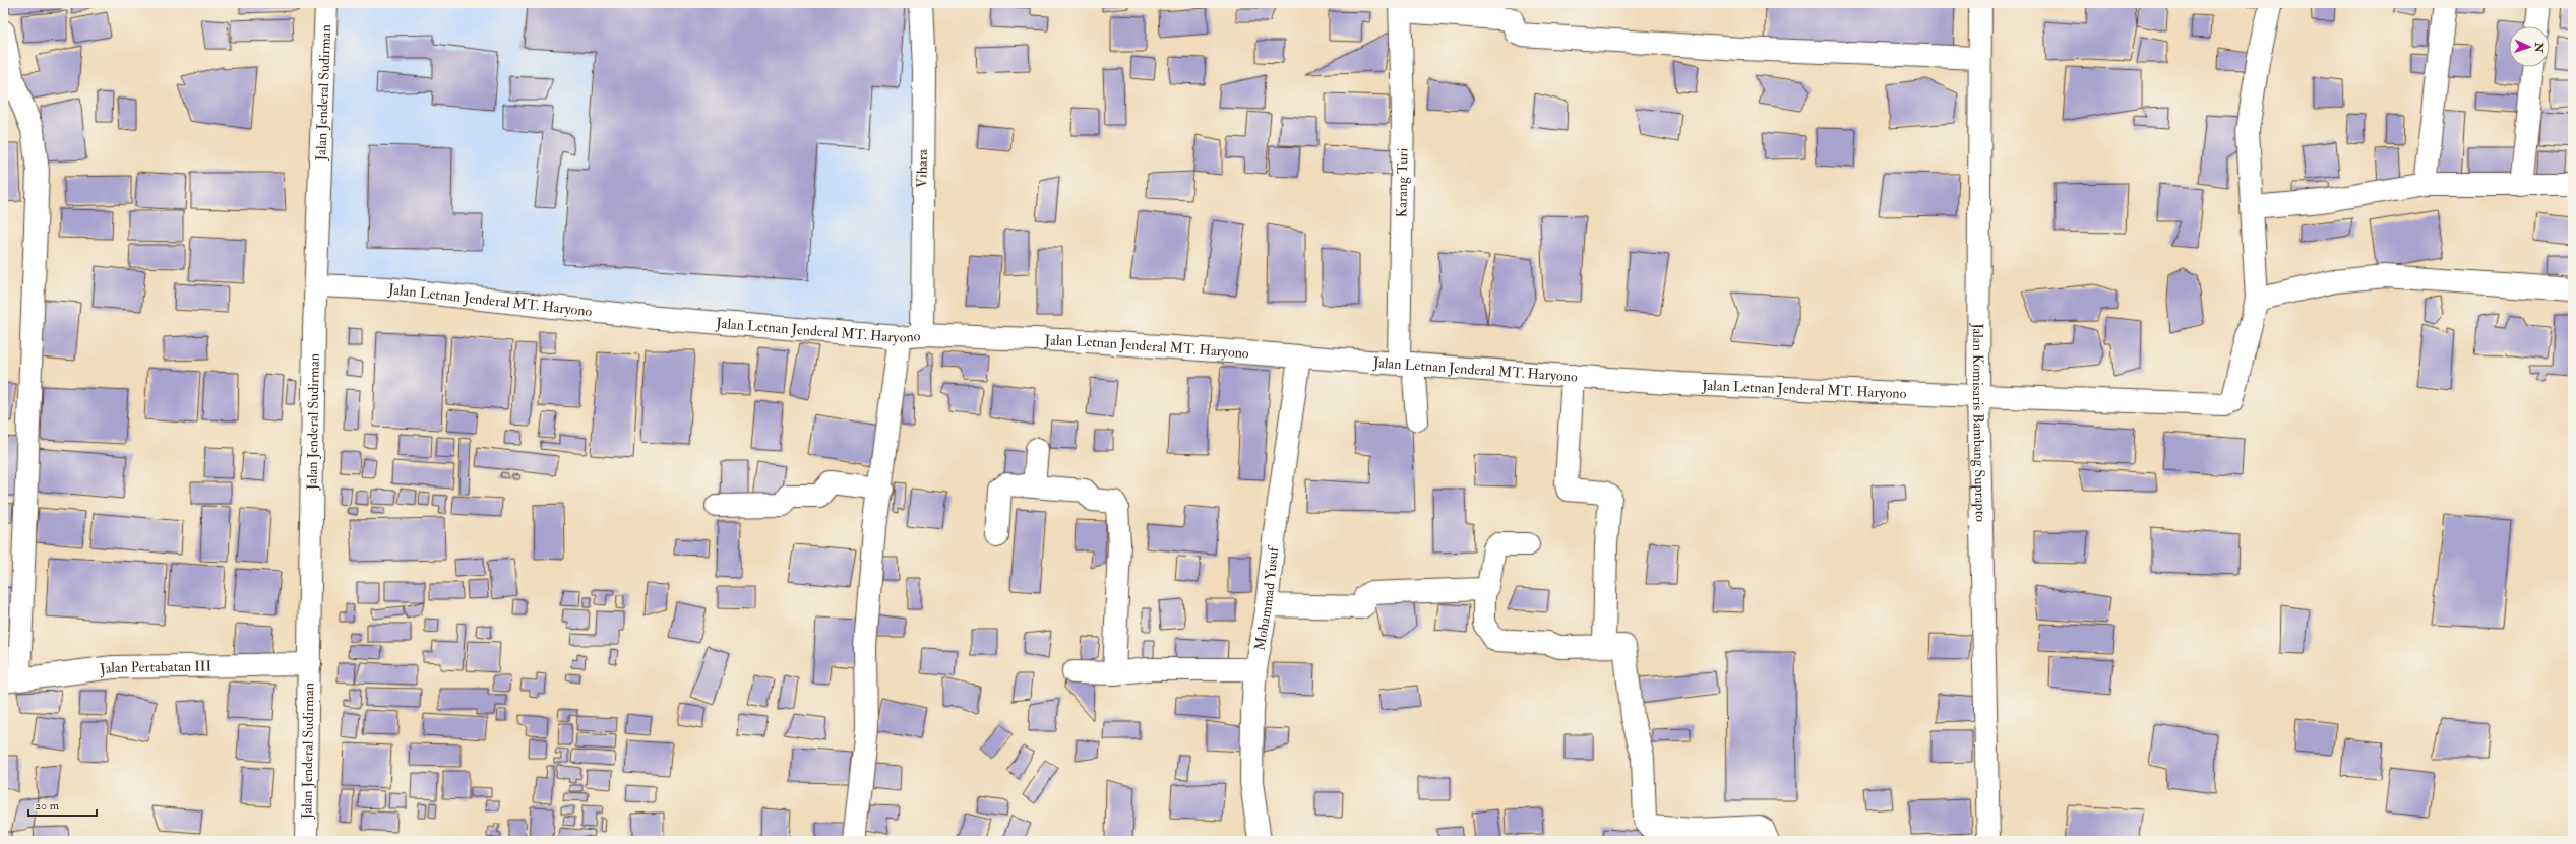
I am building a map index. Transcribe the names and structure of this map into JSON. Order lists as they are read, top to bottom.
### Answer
{
  "streets": {
    "street": [
      "Jalan Jenderal Sudirman",
      "Vihara",
      "Karang Turi",
      "Jalan Letnan Jenderal MT. Haryono",
      "Jalan Komisaris Bambang Suprapto",
      "Mohammad Yusuf",
      "Jalan Pertabatan III"
    ]
  },
  "crossings": [
    ["Jalan Jenderal Sudirman", "Jalan Letnan Jenderal MT. Haryono"],
    ["Jalan Jenderal Sudirman", "Jalan Pertabatan III"],
    ["Vihara", "Jalan Letnan Jenderal MT. Haryono"],
    ["Karang Turi", "Jalan Letnan Jenderal MT. Haryono"],
    ["Jalan Letnan Jenderal MT. Haryono", "Jalan Komisaris Bambang Suprapto"],
    ["Jalan Letnan Jenderal MT. Haryono", "Mohammad Yusuf"]
  ],
  "scale_bar": "20 m",
  "north": "right"
}
